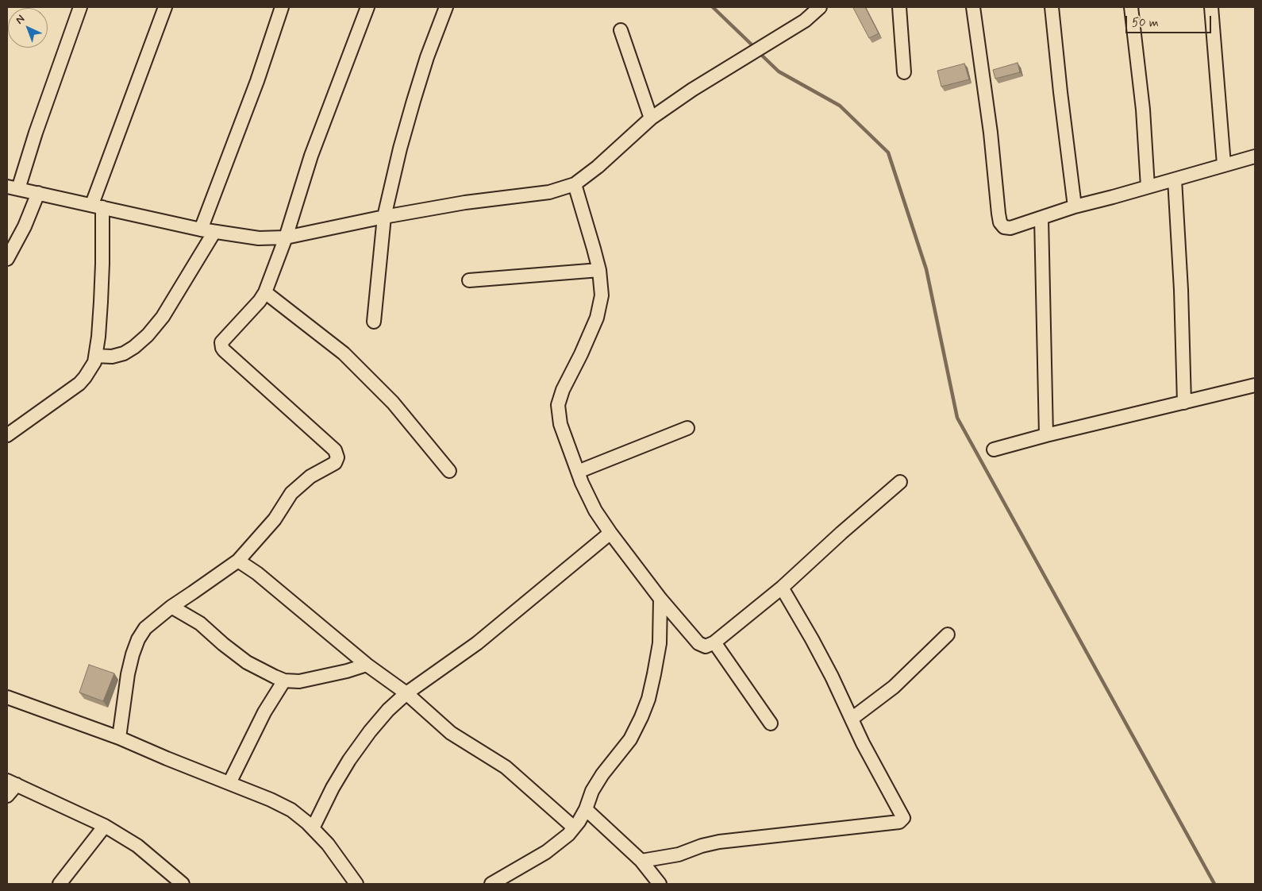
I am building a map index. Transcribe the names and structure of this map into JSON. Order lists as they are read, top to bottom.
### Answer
{
  "scale_bar": "50 m",
  "north": "top left"
}
